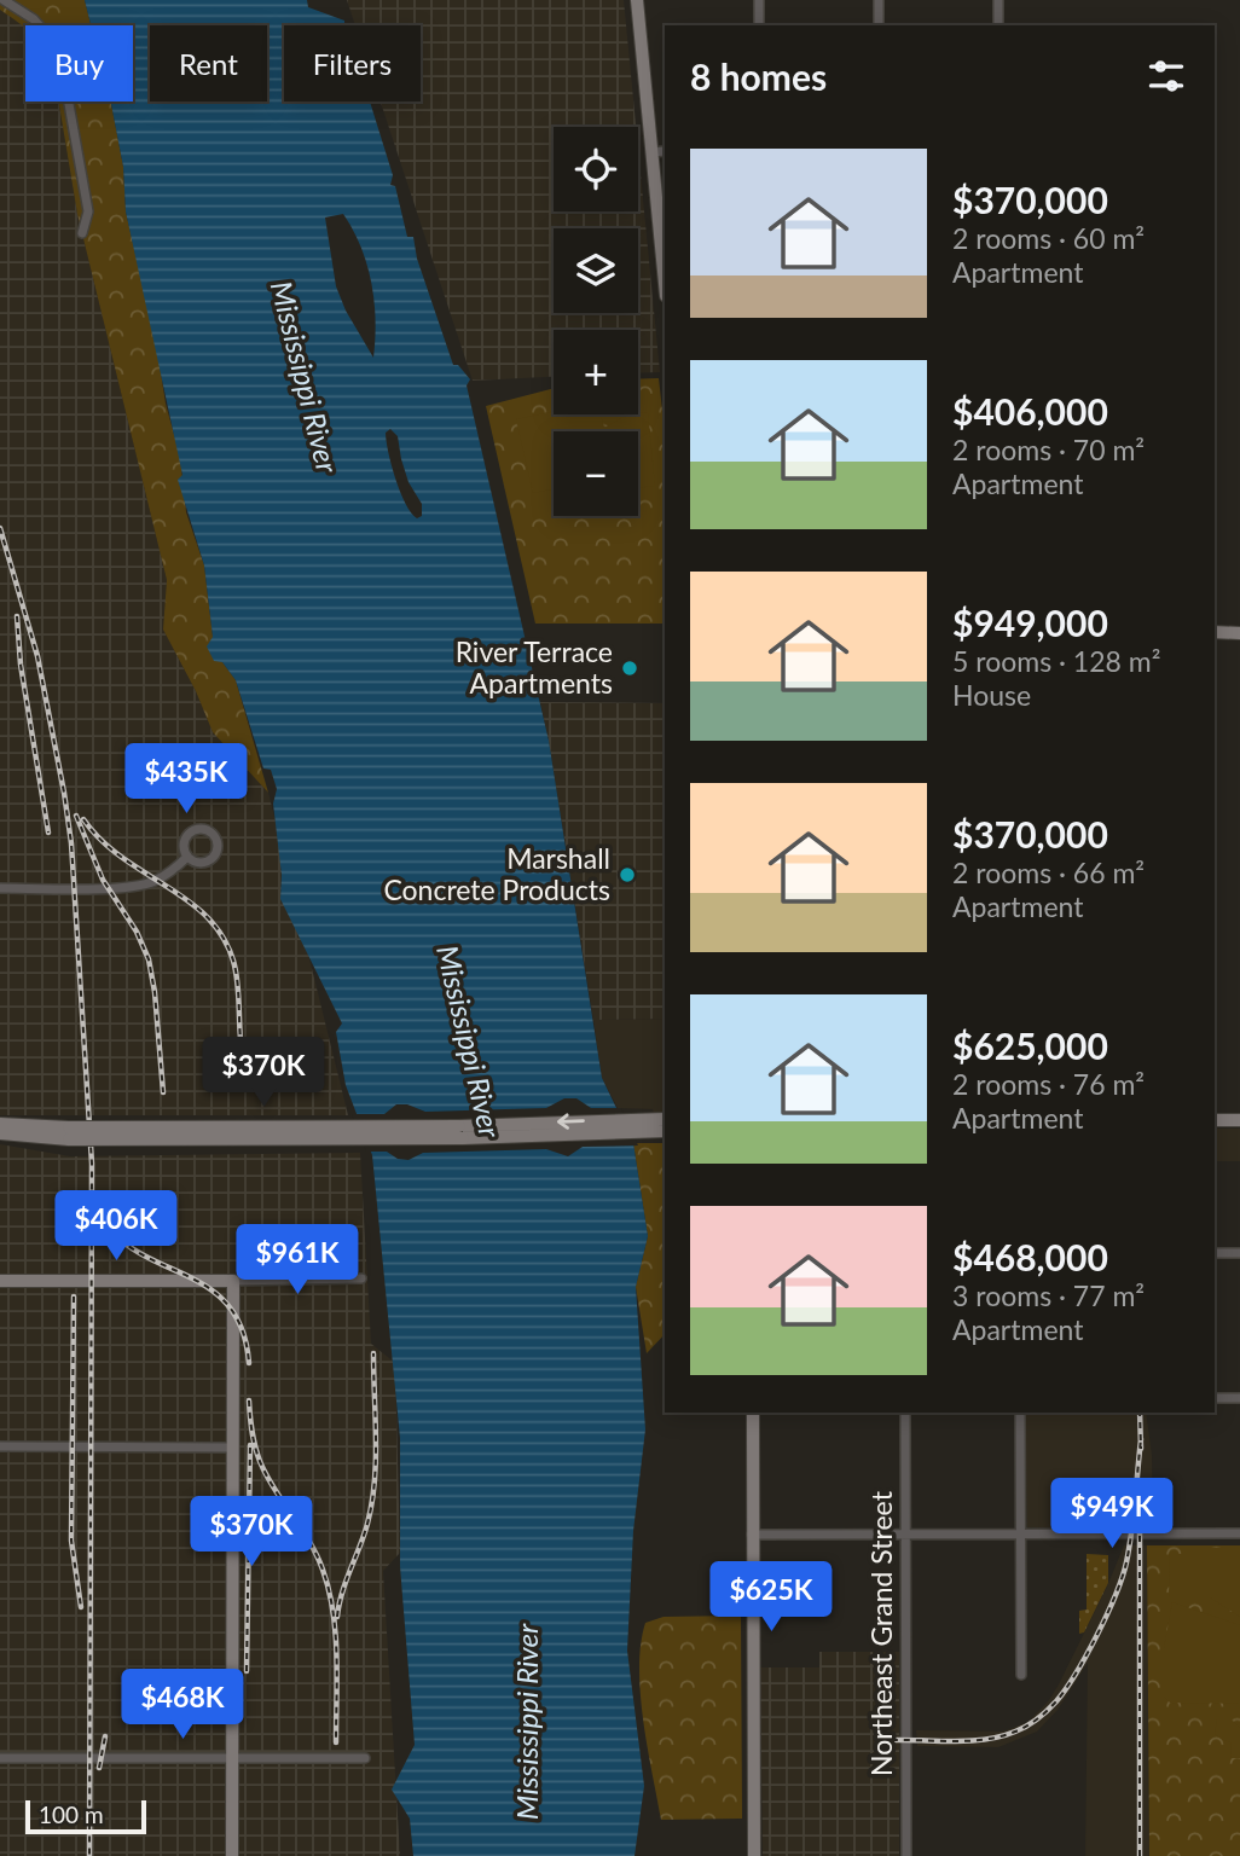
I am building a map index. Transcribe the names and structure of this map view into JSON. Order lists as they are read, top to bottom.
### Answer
{
  "streets": {
    "street": ["Northeast Grand Street"]
  },
  "water": ["Mississippi River"],
  "places": ["River Terrace Apartments", "Marshall Concrete Products"],
  "scale_bar": "100 m",
  "page": {
    "chip": ["Buy", "Rent", "Filters"],
    "heading": "8 homes",
    "map_buttons": ["+", "−"],
    "list": [
      {
        "name": "$370,000",
        "note": "2 rooms · 60 m² · Apartment"
      },
      {
        "name": "$406,000",
        "note": "2 rooms · 70 m² · Apartment"
      },
      {
        "name": "$949,000",
        "note": "5 rooms · 128 m² · House"
      },
      {
        "name": "$370,000",
        "note": "2 rooms · 66 m² · Apartment"
      },
      {
        "name": "$625,000",
        "note": "2 rooms · 76 m² · Apartment"
      },
      {
        "name": "$468,000",
        "note": "3 rooms · 77 m² · Apartment"
      }
    ],
    "price": [
      "$435K",
      "$370K",
      "$406K",
      "$961K",
      "$949K",
      "$370K",
      "$625K",
      "$468K"
    ],
    "scale": "100 m"
  }
}
